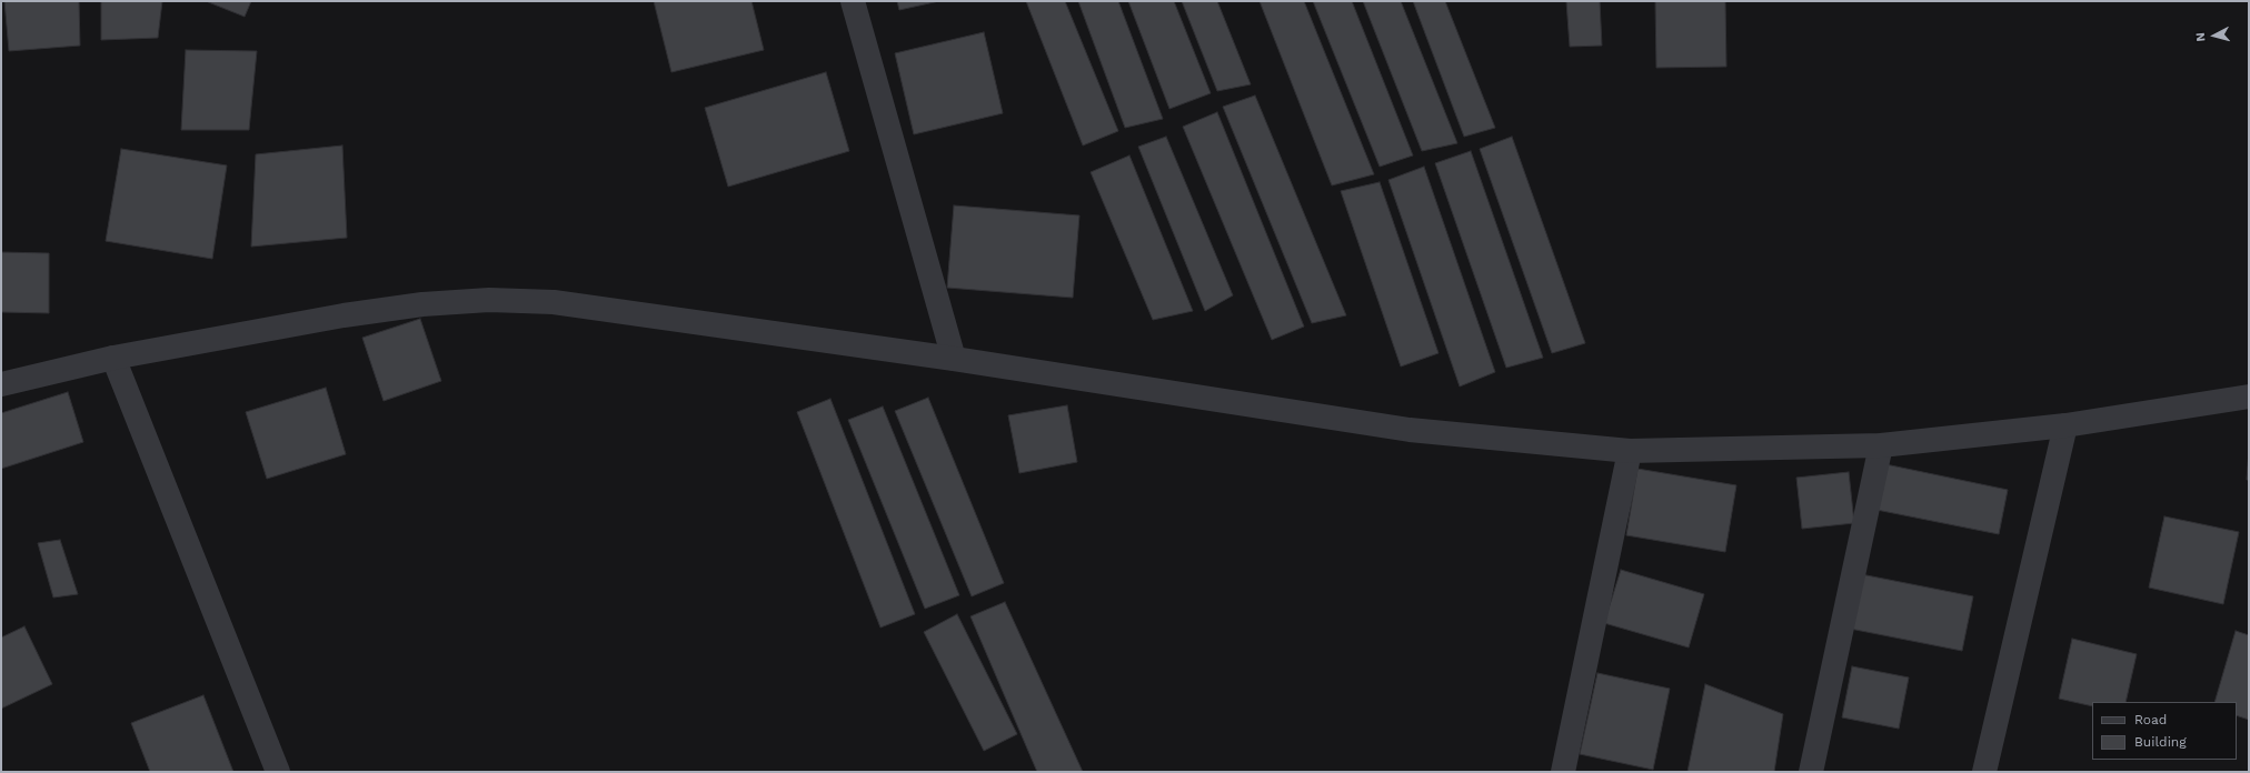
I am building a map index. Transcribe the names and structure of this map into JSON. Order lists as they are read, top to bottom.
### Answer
{
  "legend": ["Road", "Building"],
  "north": "left"
}
